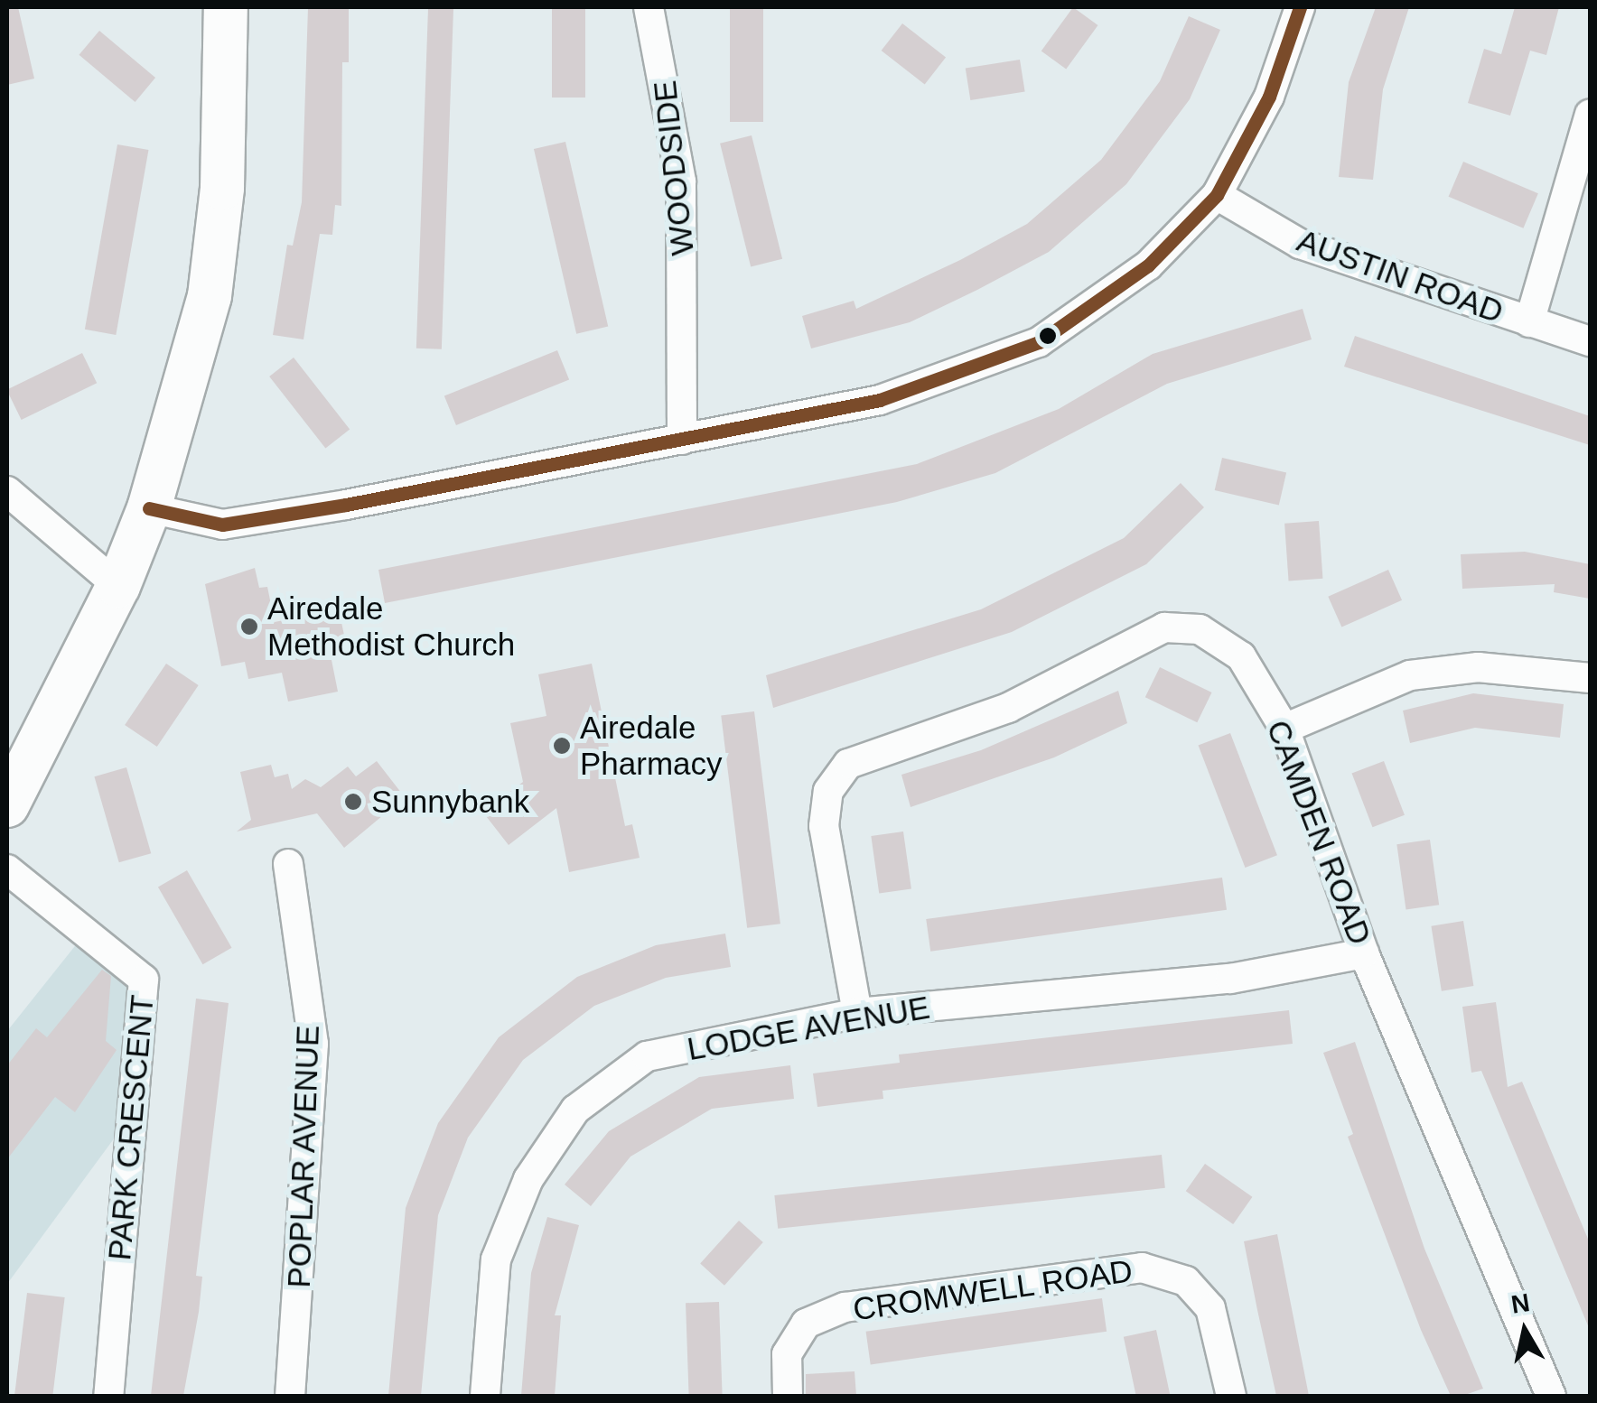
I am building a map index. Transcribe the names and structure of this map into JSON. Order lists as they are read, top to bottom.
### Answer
{
  "streets": {
    "street": [
      "WOODSIDE",
      "AUSTIN ROAD",
      "CAMDEN ROAD",
      "LODGE AVENUE",
      "PARK CRESCENT",
      "POPLAR AVENUE",
      "CROMWELL ROAD"
    ]
  },
  "crossings": [
    ["CAMDEN ROAD", "LODGE AVENUE"]
  ],
  "places": ["Airedale Methodist Church", "Airedale Pharmacy", "Sunnybank"],
  "north": "top"
}
